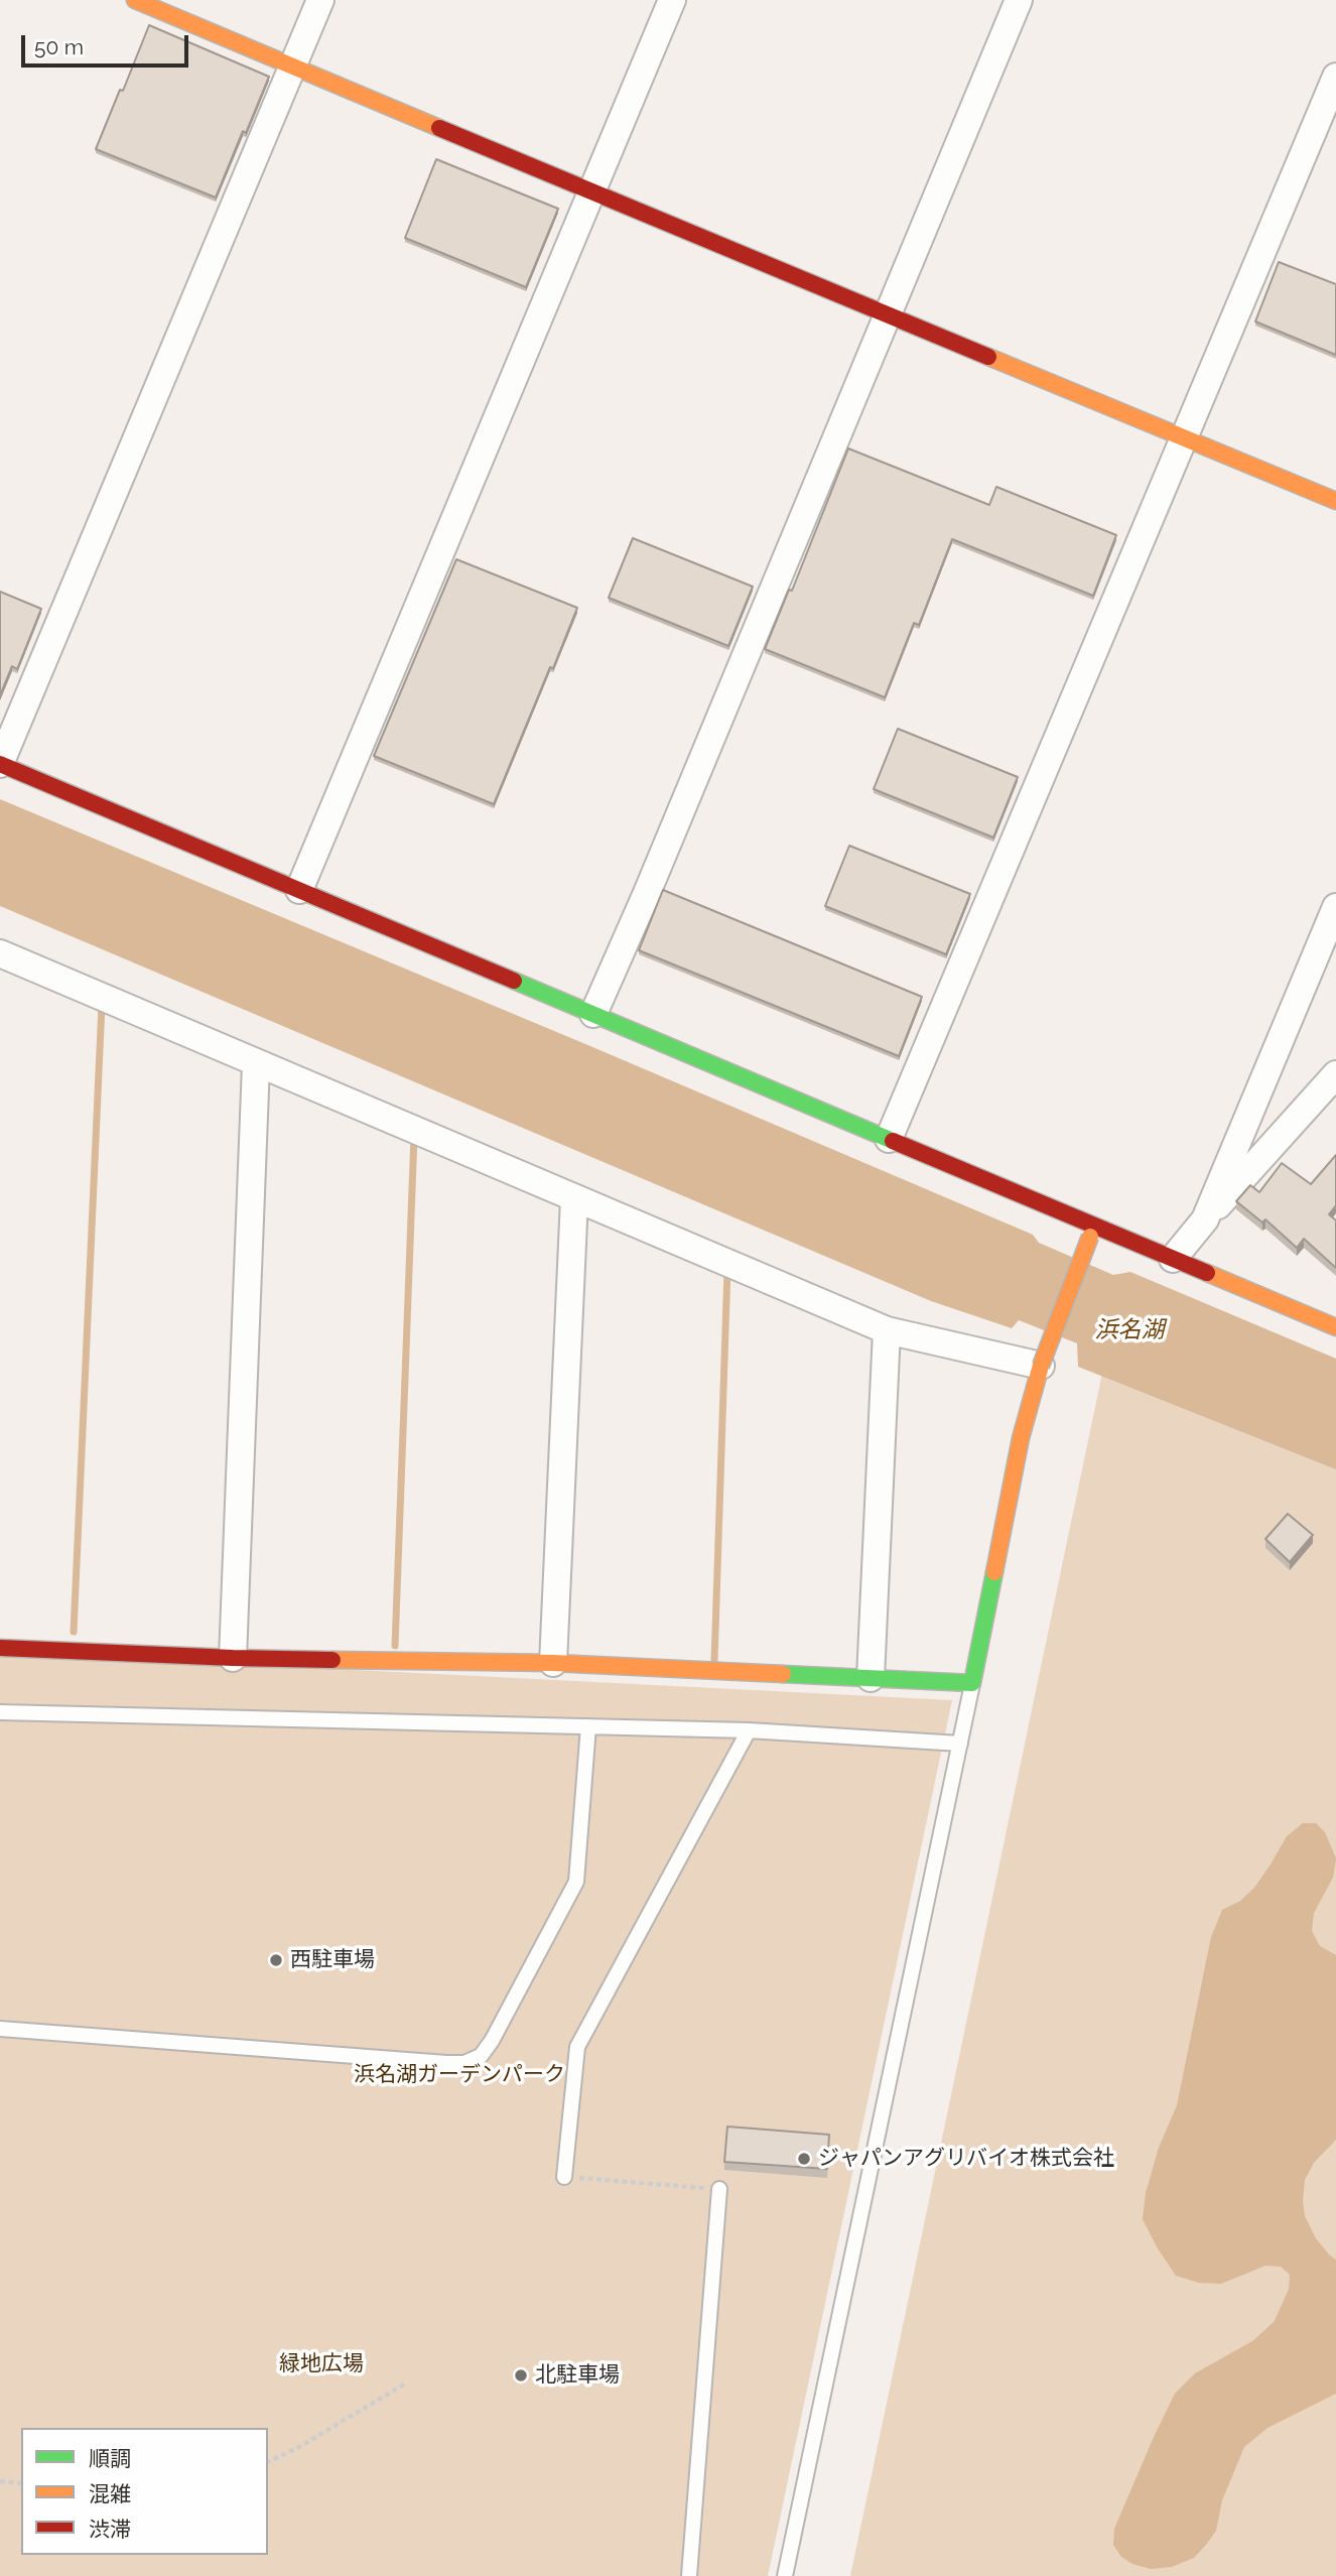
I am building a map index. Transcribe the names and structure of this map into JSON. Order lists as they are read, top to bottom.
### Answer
{
  "water": ["浜名湖"],
  "parks": ["浜名湖ガーデンパーク", "緑地広場"],
  "places": ["西駐車場", "ジャパンアグリバイオ株式会社", "北駐車場"],
  "legend": ["順調", "混雑", "渋滞"],
  "scale_bar": "50 m"
}
